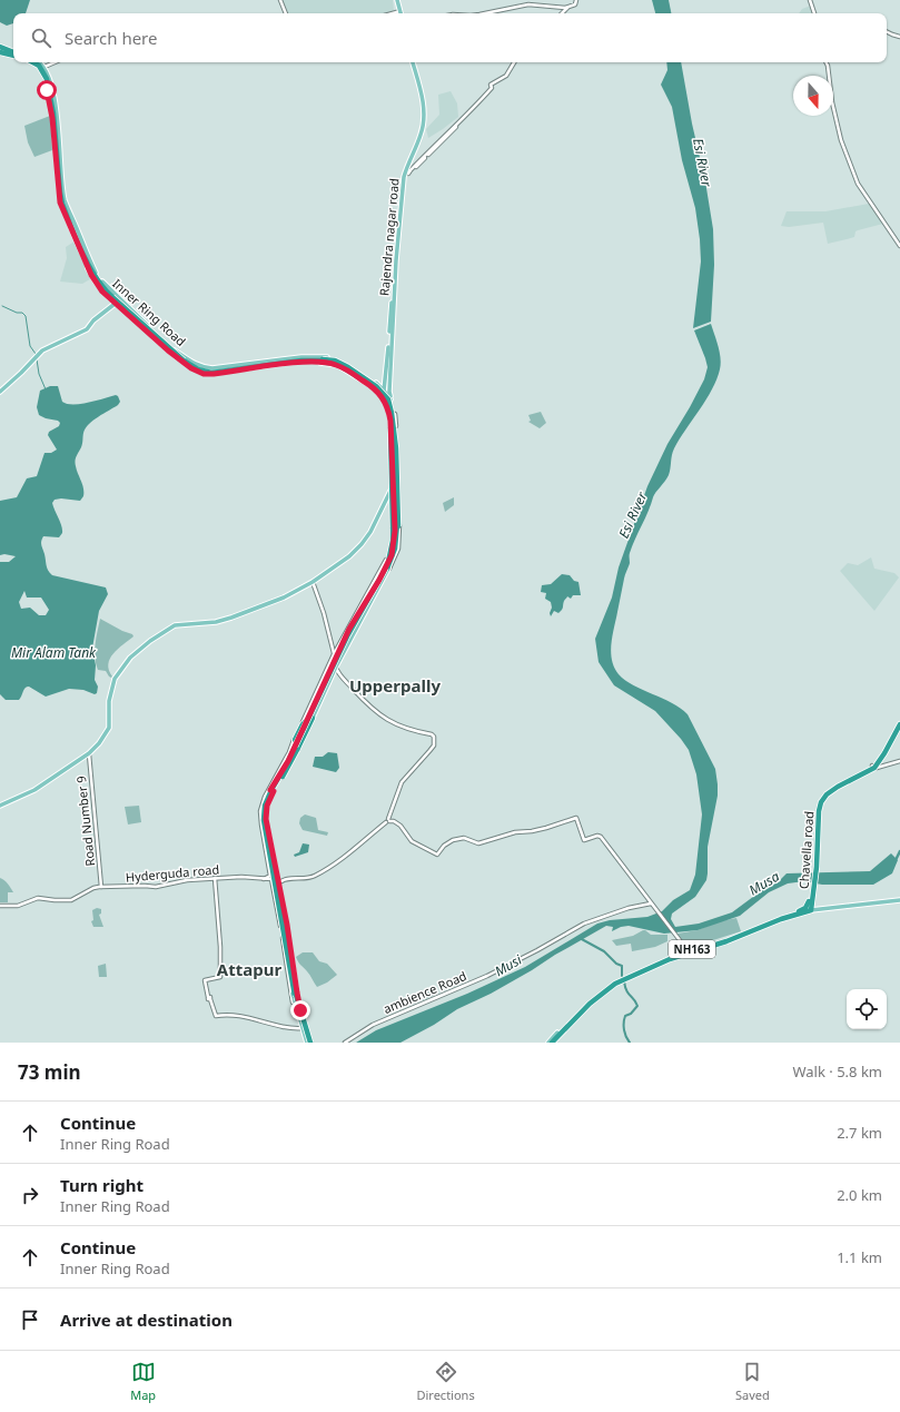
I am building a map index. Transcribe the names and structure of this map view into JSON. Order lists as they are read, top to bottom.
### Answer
{
  "streets": {
    "highway": ["Chavella road", "NH163"],
    "main road": ["Rajendra nagar road", "Inner Ring Road"],
    "street": ["Road Number 9", "Hyderguda road", "ambience Road"]
  },
  "crossings": [
    ["Rajendra nagar road", "Inner Ring Road"],
    ["Inner Ring Road", "Hyderguda road"],
    ["Road Number 9", "Hyderguda road"],
    ["Chavella road", "NH163"]
  ],
  "districts": ["Upperpally", "Attapur"],
  "water": [
    "Esi River",
    "Mir Alam Tank",
    "Musa",
    "Musi"
  ],
  "north": "bottom",
  "page": {
    "search": "Search here",
    "heading": ["73 min", "Walk · 5.8 km"],
    "list": [
      ["Continue", "Inner Ring Road", "2.7 km"],
      ["Turn right", "Inner Ring Road", "2.0 km"],
      ["Continue", "Inner Ring Road", "1.1 km"],
      "Arrive at destination"
    ],
    "nav": ["Map", "Directions", "Saved"]
  }
}
